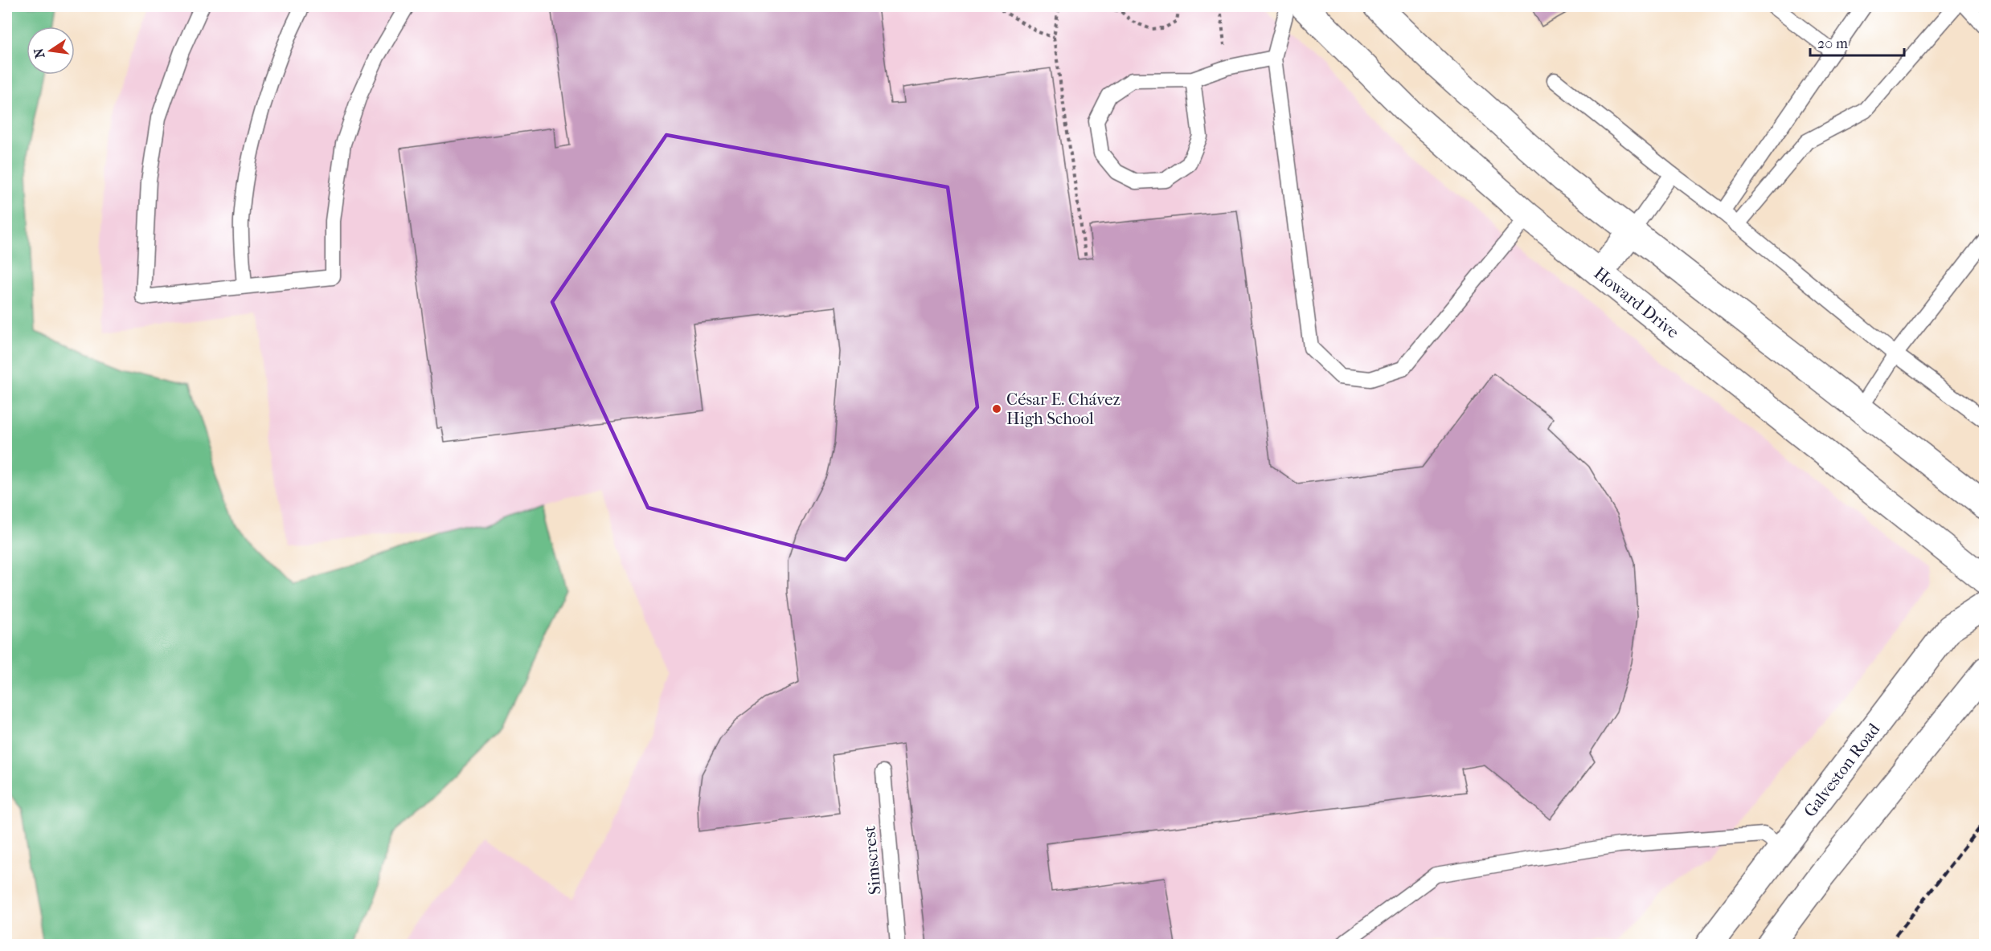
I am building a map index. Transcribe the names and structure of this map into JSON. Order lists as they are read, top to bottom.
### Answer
{
  "streets": {
    "main road": ["Howard Drive", "Galveston Road"],
    "lane": ["Simscrest"]
  },
  "places": ["César E. Chávez High School"],
  "scale_bar": "20 m",
  "north": "left"
}
